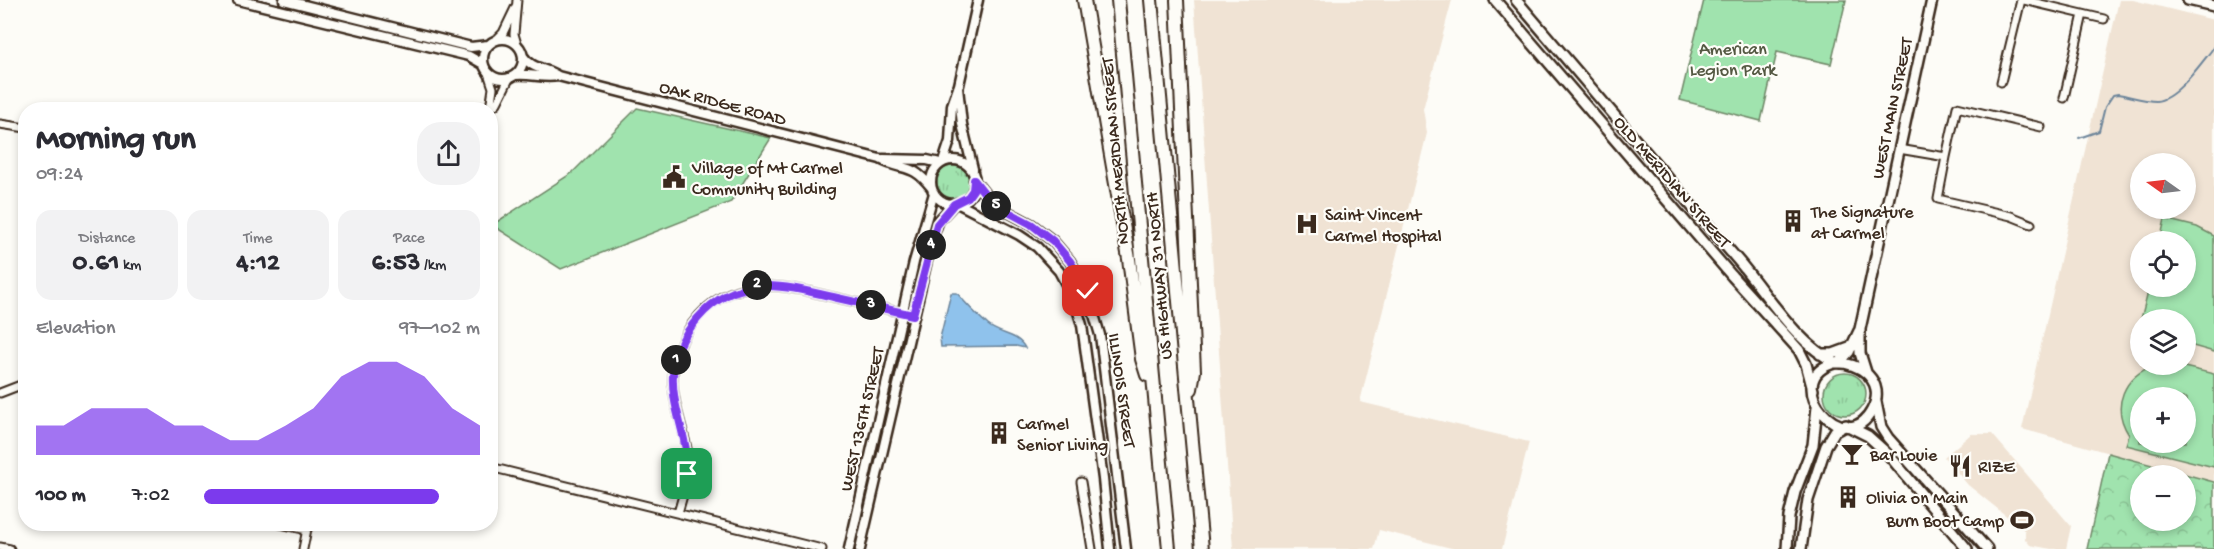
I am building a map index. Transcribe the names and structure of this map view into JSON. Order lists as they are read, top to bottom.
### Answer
{
  "streets": {
    "highway": ["NORTH MERIDIAN STREET", "US HIGHWAY 31 NORTH"],
    "main road": ["WEST MAIN STREET", "OLD MERIDIAN STREET"],
    "street": ["OAK RIDGE ROAD", "ILLINOIS STREET", "WEST 136TH STREET"]
  },
  "crossings": [
    ["OAK RIDGE ROAD", "ILLINOIS STREET"],
    ["OAK RIDGE ROAD", "WEST 136TH STREET"],
    ["WEST MAIN STREET", "OLD MERIDIAN STREET"],
    ["ILLINOIS STREET", "WEST 136TH STREET"]
  ],
  "parks": ["American Legion Park"],
  "places": {
    "public building": ["Village of Mt Carmel Community Building"],
    "building": ["The Signature at Carmel", "Carmel Senior Living", "Olivia on Main"],
    "hospital": ["Saint Vincent Carmel Hospital"],
    "bar": ["Bar Louie"],
    "restaurant": ["RIZE"],
    "sports": ["Burn Boot Camp"]
  },
  "north": "left",
  "page": {
    "heading": ["Morning run", "09:24"],
    "map_buttons": ["+", "−"],
    "pins": [
      "5",
      "4",
      "2",
      "3",
      "1"
    ],
    "stats": [
      ["Distance", "0.61 km"],
      ["Time", "4:12"],
      ["Pace", "6:53 /km"]
    ],
    "chart": ["Elevation", "97–102 m"],
    "list": [
      {
        "name": "100 m",
        "note": "7:02"
      }
    ]
  }
}
